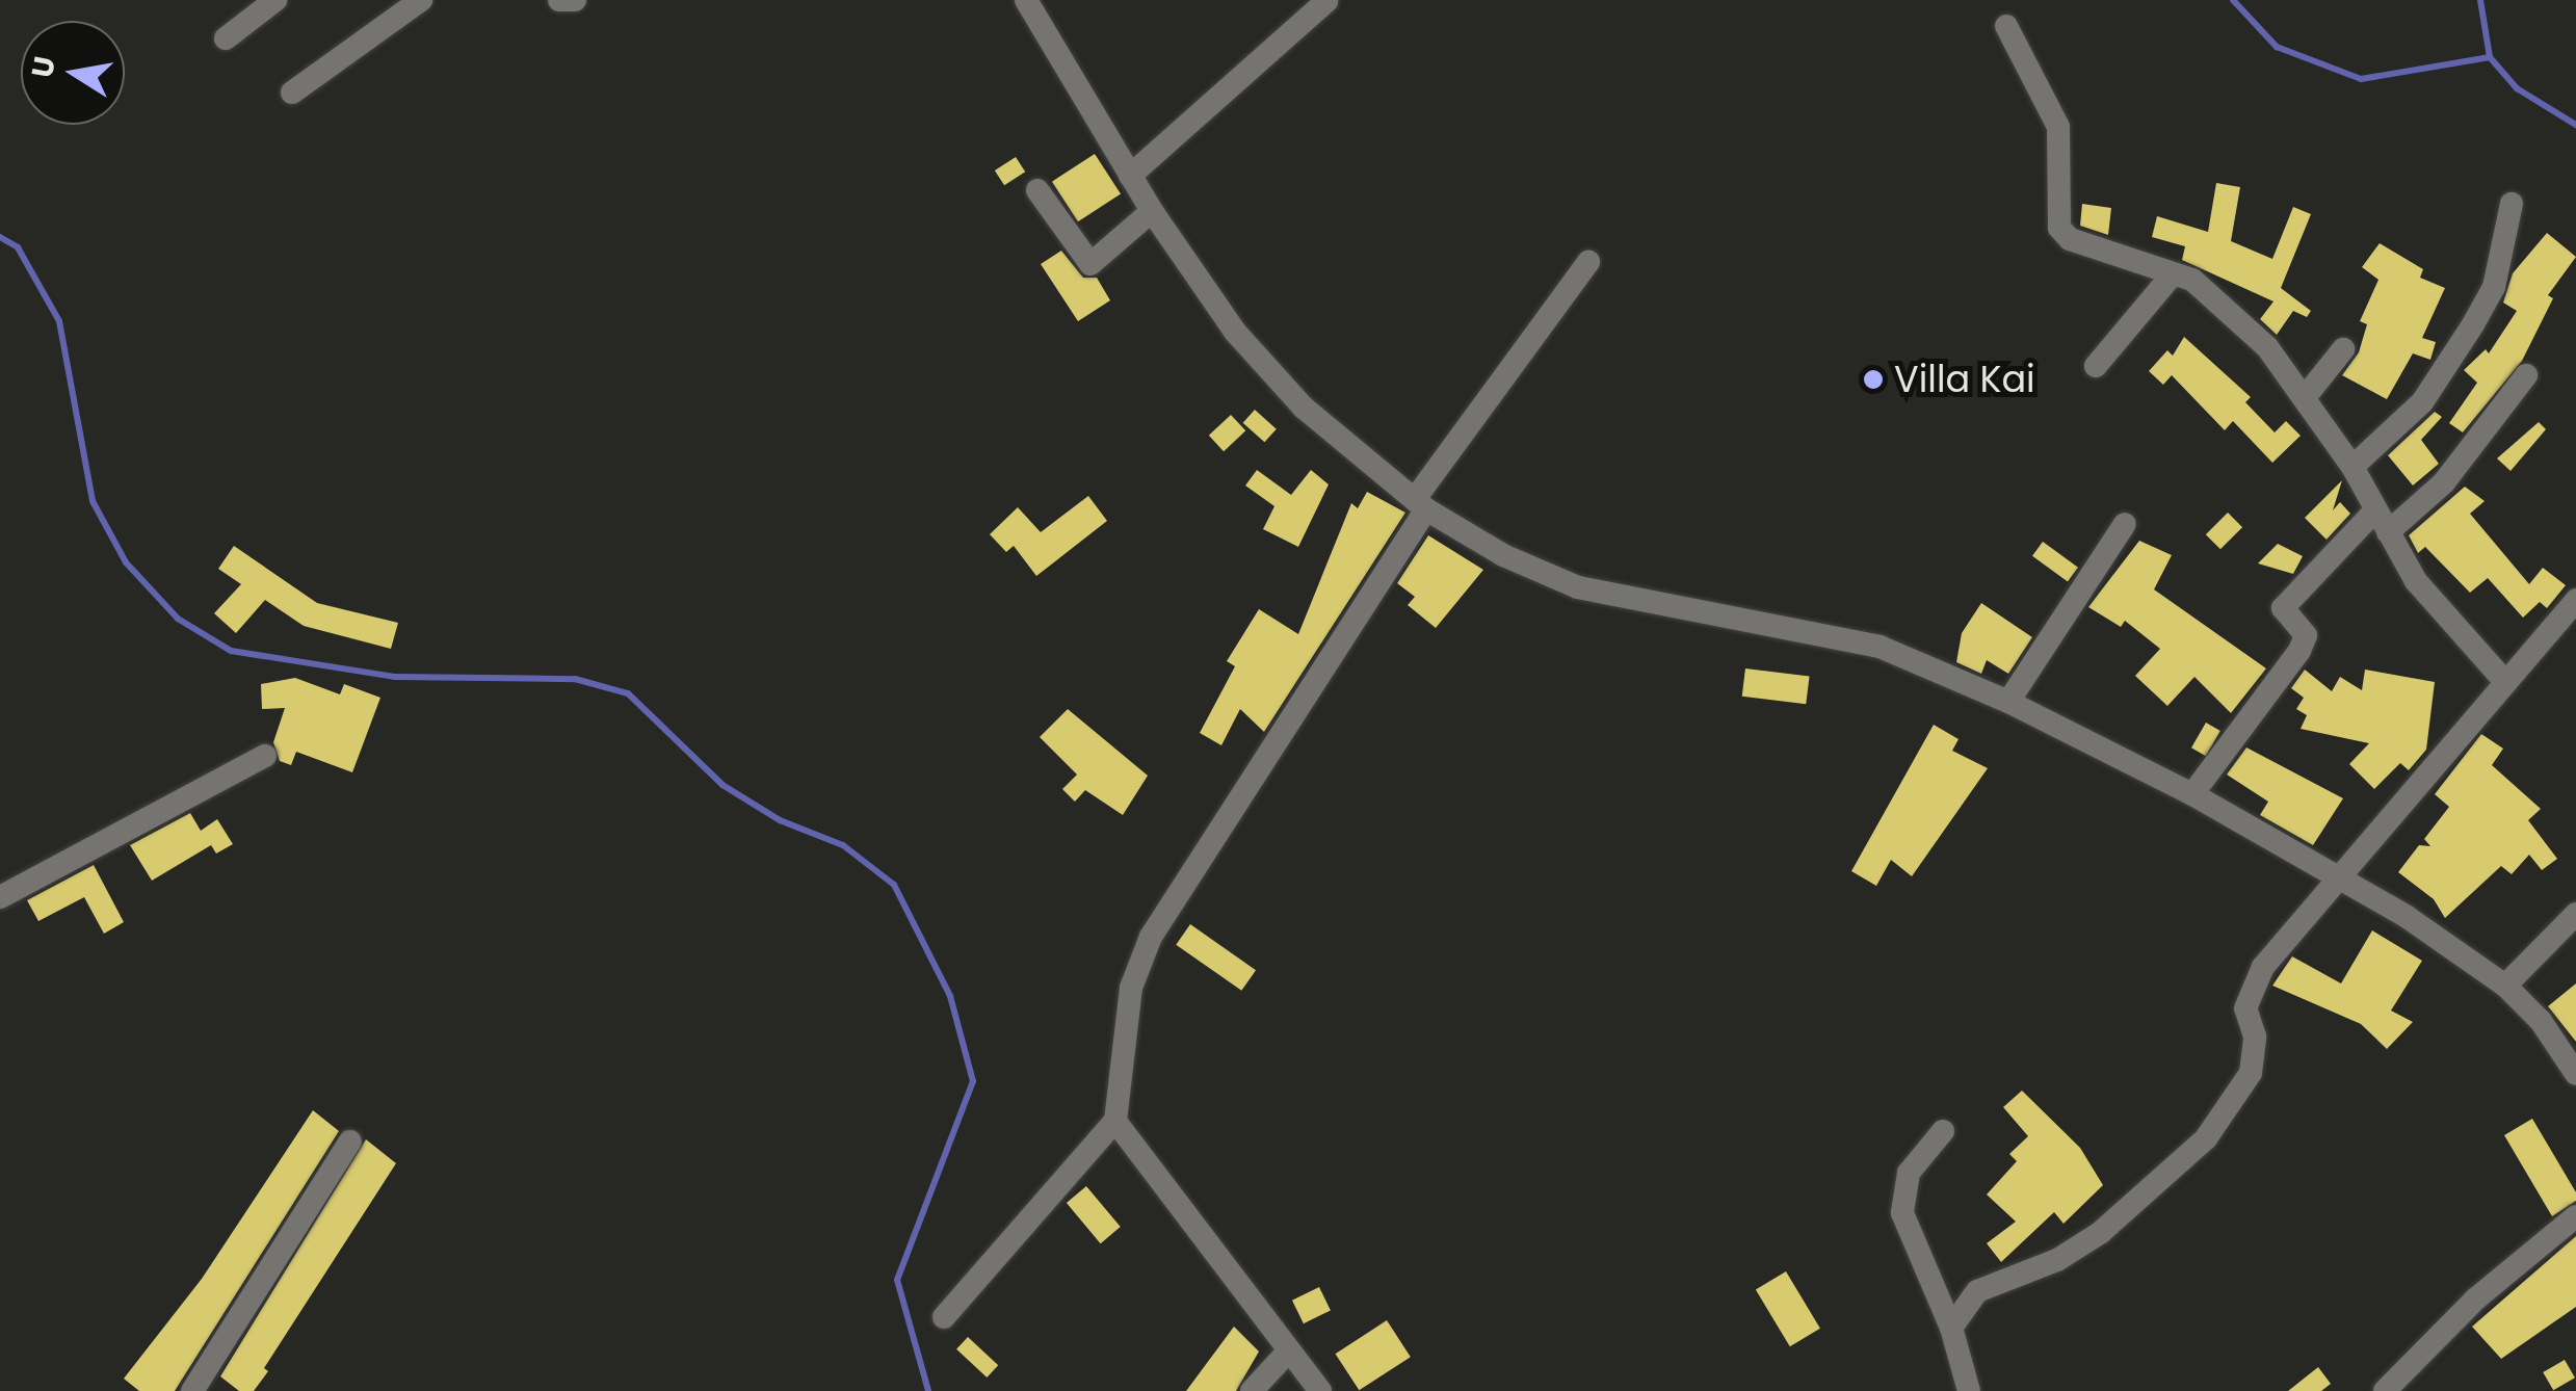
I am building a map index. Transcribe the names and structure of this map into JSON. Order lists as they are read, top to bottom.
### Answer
{
  "places": ["Villa Kai"],
  "north": "left"
}
